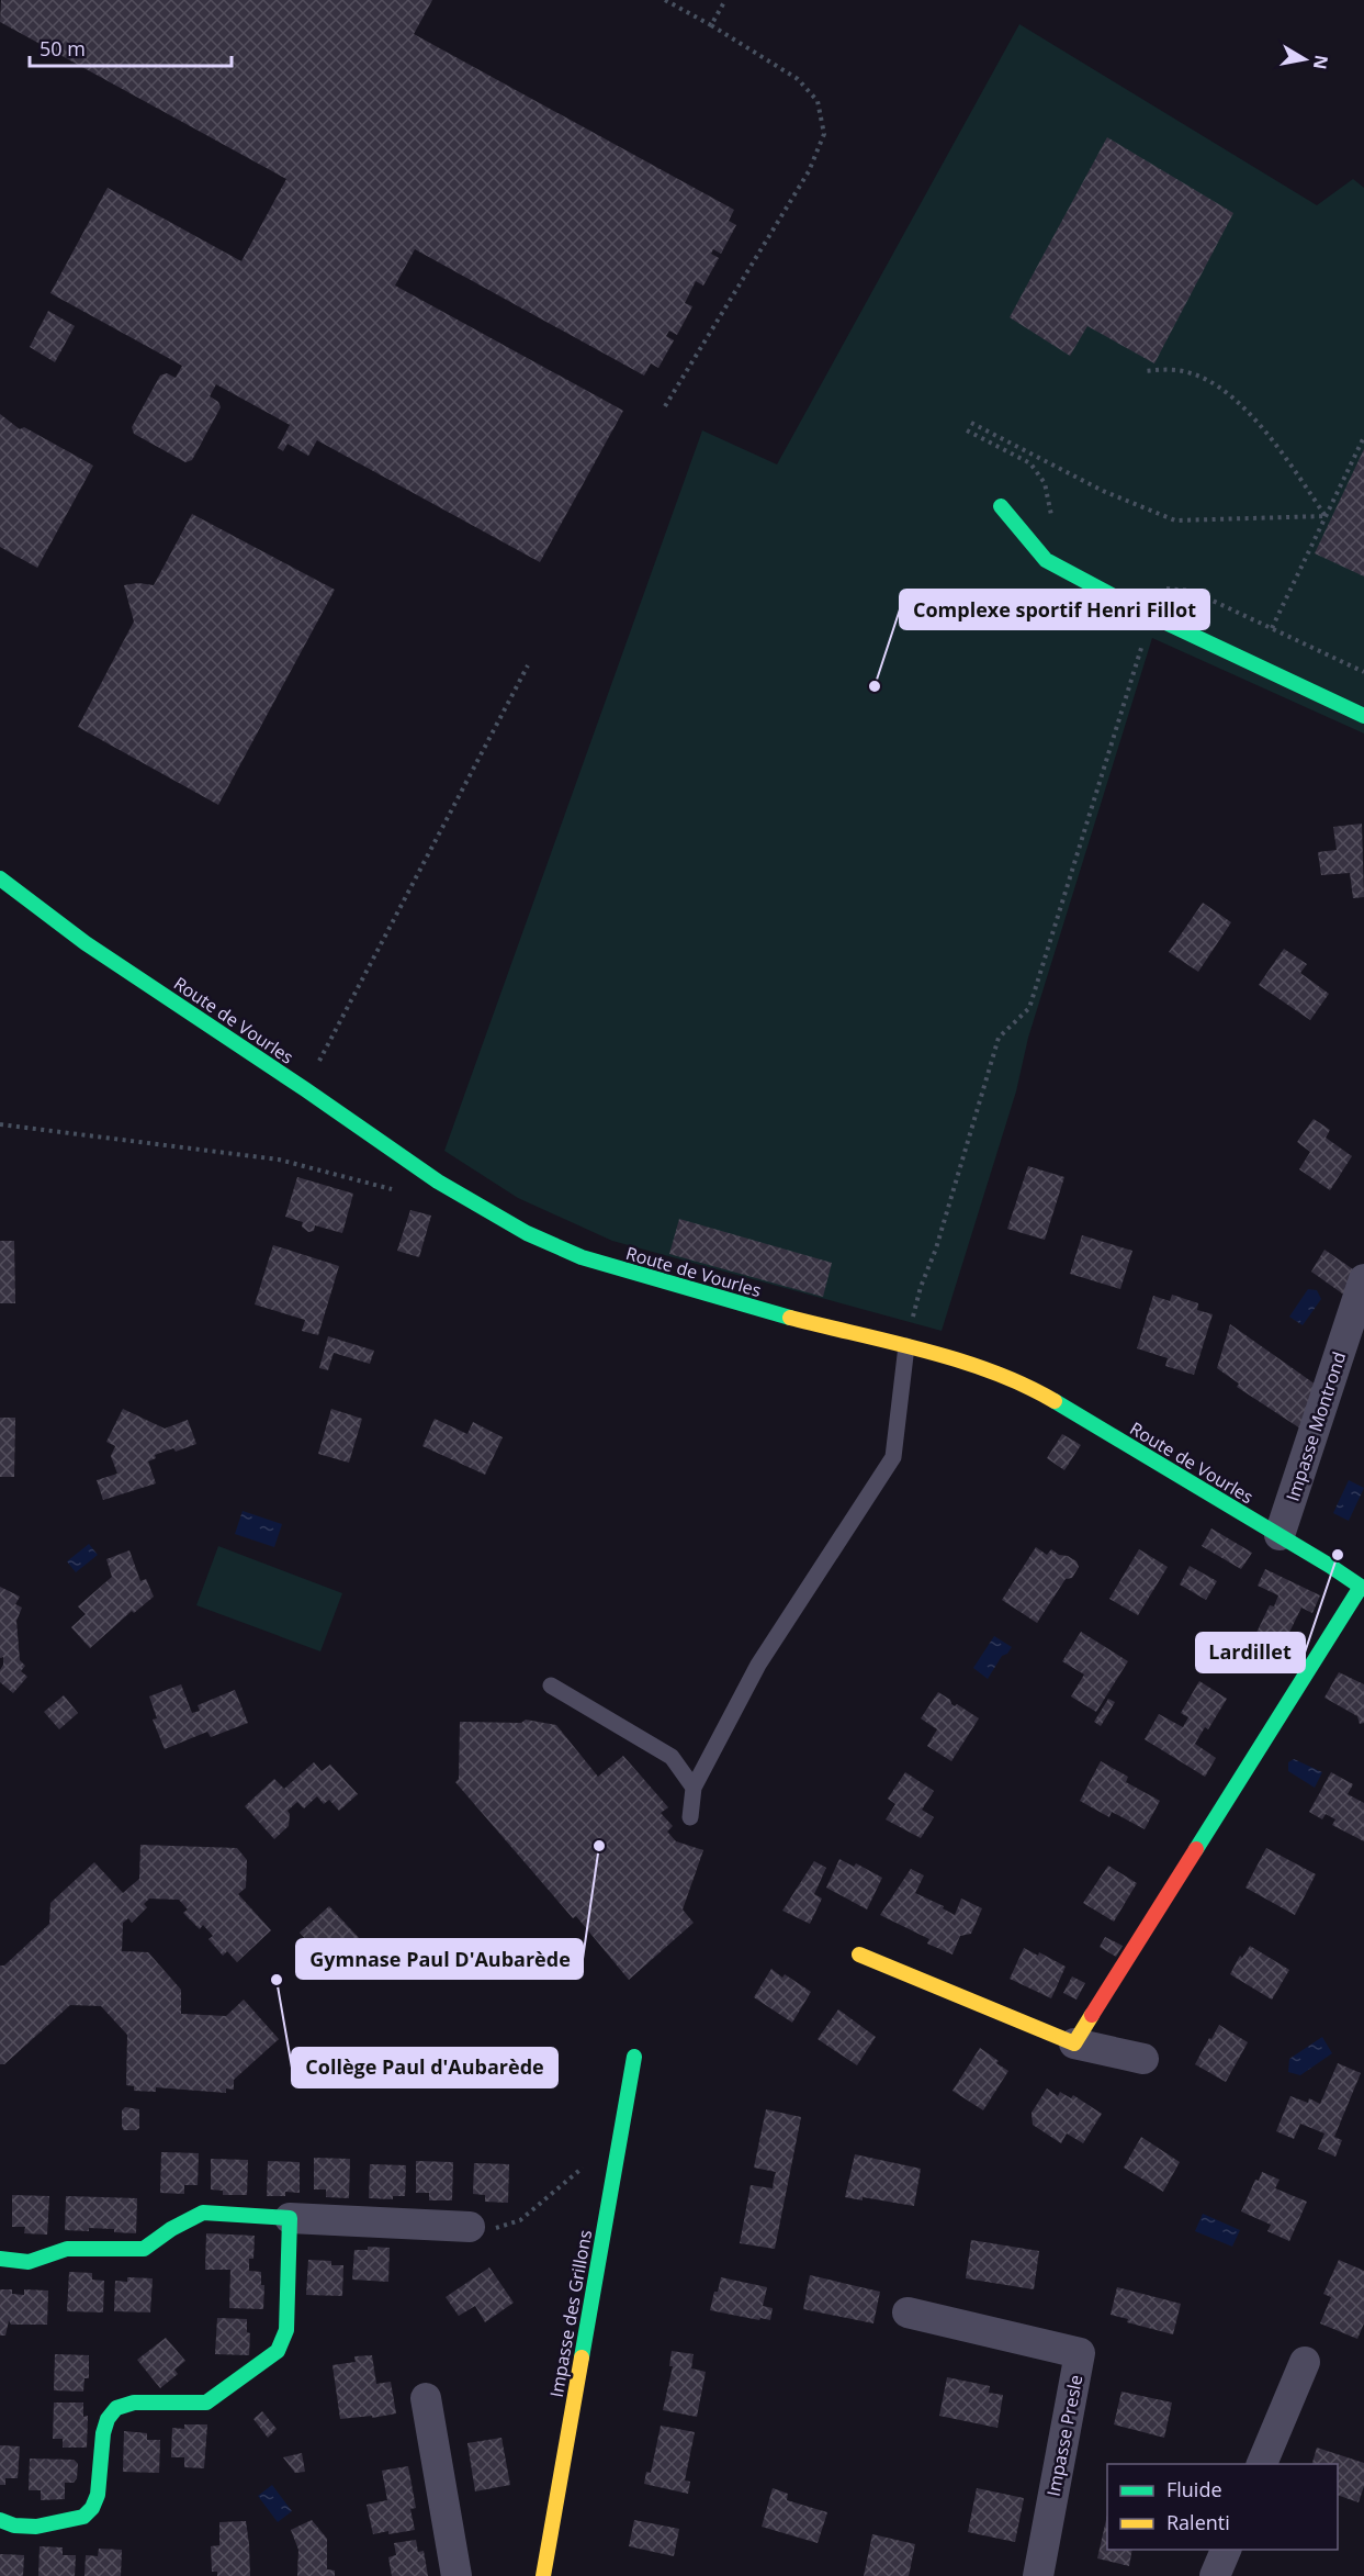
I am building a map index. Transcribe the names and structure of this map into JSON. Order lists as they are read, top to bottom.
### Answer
{
  "streets": {
    "street": [
      "Route de Vourles",
      "Impasse Montrond",
      "Impasse des Grillons",
      "Impasse Presle"
    ]
  },
  "crossings": [
    ["Route de Vourles", "Impasse Montrond"]
  ],
  "places": [
    "Complexe sportif Henri Fillot",
    "Lardillet",
    "Gymnase Paul D'Aubarède",
    "Collège Paul d'Aubarède"
  ],
  "legend": ["Fluide", "Ralenti"],
  "scale_bar": "50 m",
  "north": "right"
}
